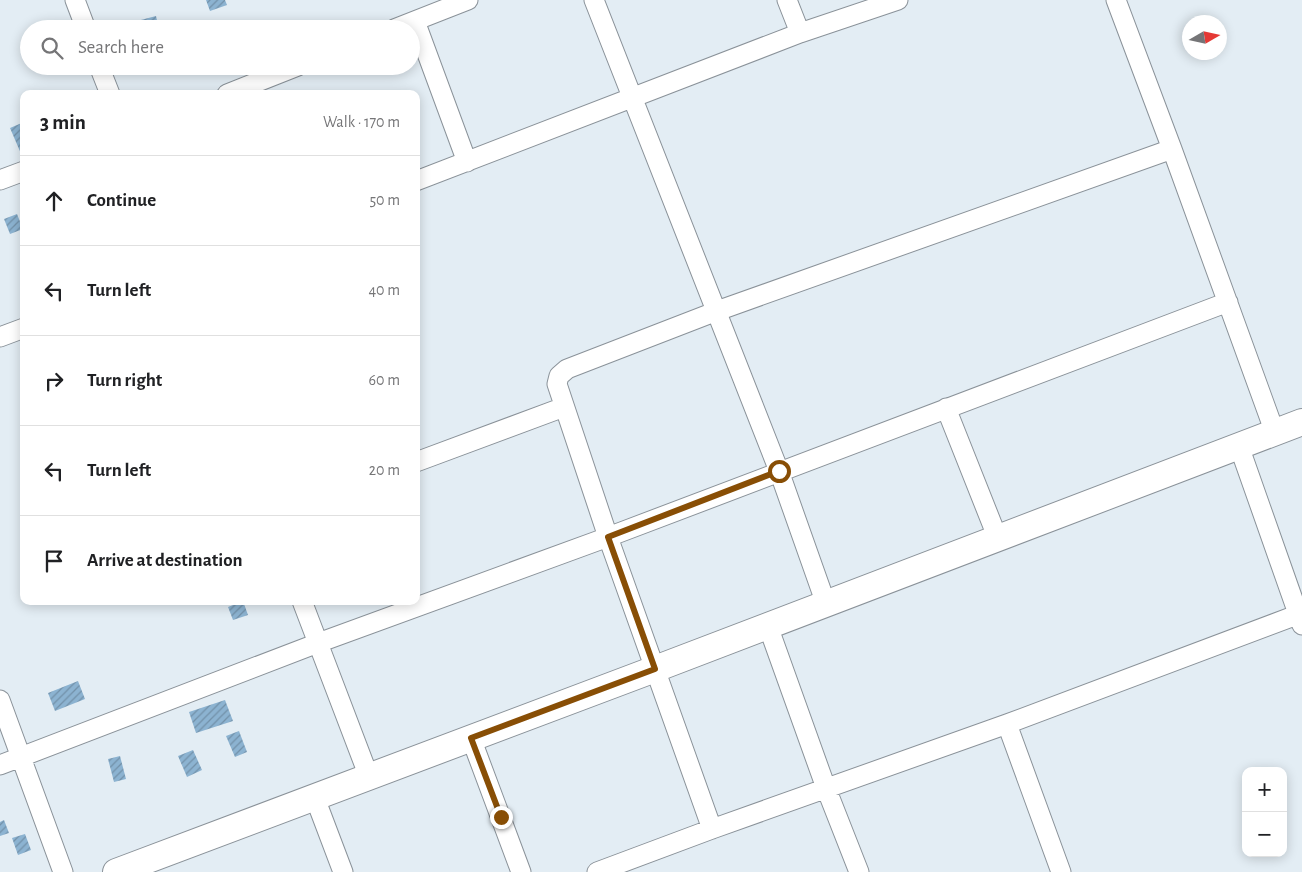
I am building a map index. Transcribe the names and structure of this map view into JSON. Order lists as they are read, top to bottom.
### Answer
{
  "north": "right",
  "page": {
    "search": "Search here",
    "heading": ["3 min", "Walk · 170 m"],
    "list": [
      ["Continue", "50 m"],
      ["Turn left", "40 m"],
      ["Turn right", "60 m"],
      ["Turn left", "20 m"],
      "Arrive at destination"
    ],
    "map_buttons": ["+", "−"]
  }
}
